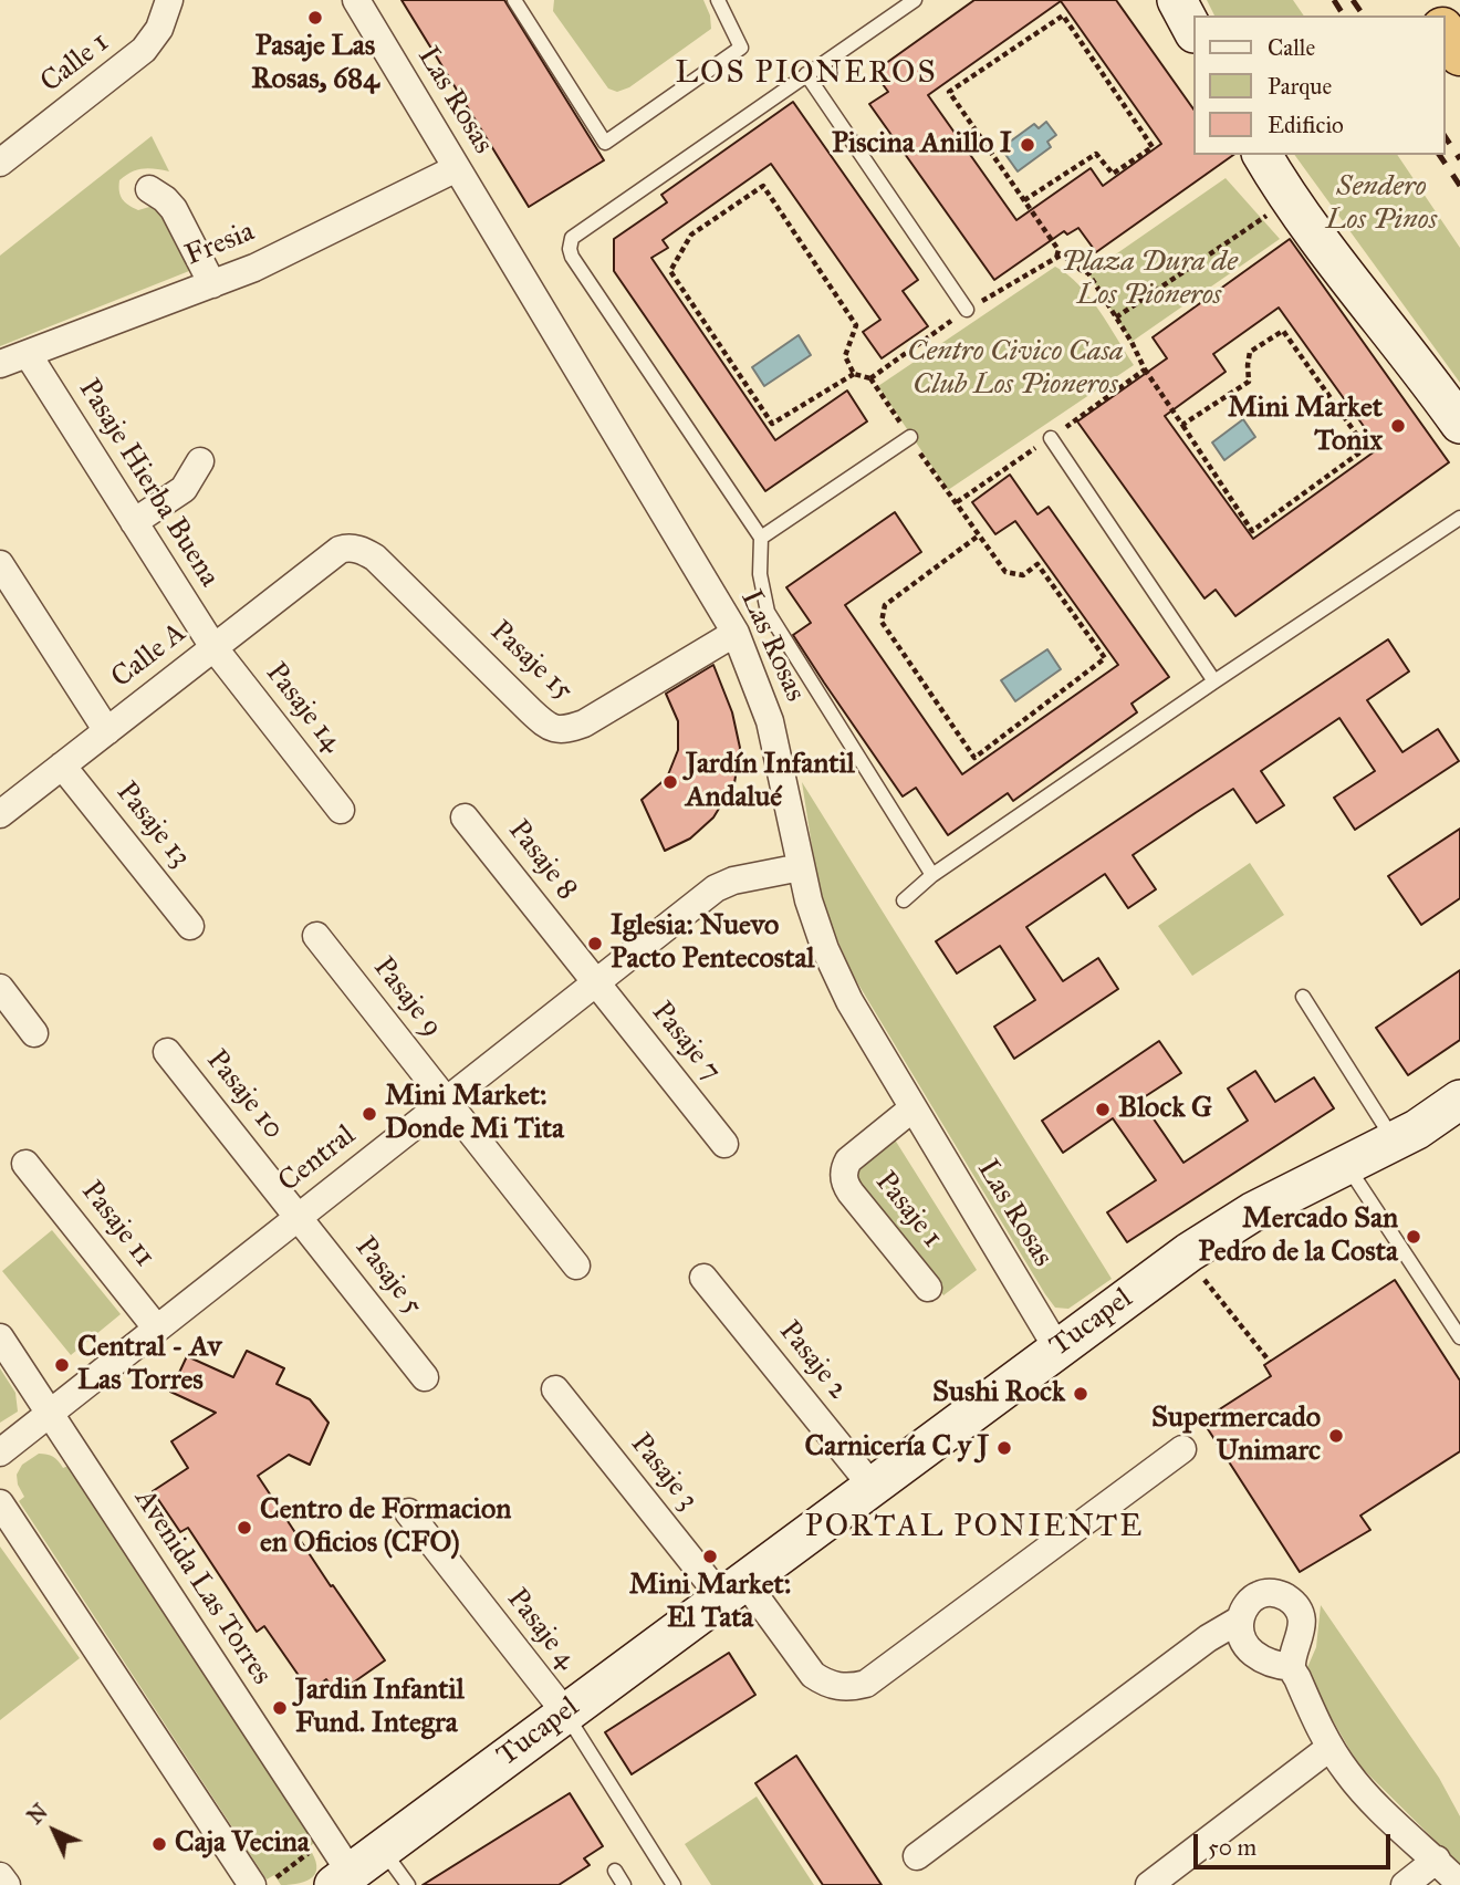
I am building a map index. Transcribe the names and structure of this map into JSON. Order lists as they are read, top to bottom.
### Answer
{
  "streets": {
    "main road": ["Tucapel"],
    "street": [
      "Calle 1",
      "Las Rosas",
      "Fresia",
      "Pasaje Hierba Buena",
      "Calle A",
      "Pasaje 15",
      "Pasaje 14",
      "Pasaje 13",
      "Pasaje 8",
      "Pasaje 9",
      "Pasaje 7",
      "Pasaje 10",
      "Central",
      "Pasaje 1",
      "Pasaje 11",
      "Pasaje 5",
      "Pasaje 2",
      "Pasaje 3",
      "Avenida Las Torres",
      "Pasaje 4"
    ]
  },
  "crossings": [
    ["Las Rosas", "Fresia"],
    ["Las Rosas", "Pasaje 15"],
    ["Las Rosas", "Central"],
    ["Las Rosas", "Pasaje 1"],
    ["Las Rosas", "Tucapel"],
    ["Fresia", "Pasaje Hierba Buena"],
    ["Pasaje Hierba Buena", "Calle A"],
    ["Pasaje Hierba Buena", "Pasaje 14"],
    ["Calle A", "Pasaje 15"],
    ["Calle A", "Pasaje 14"],
    ["Calle A", "Pasaje 13"],
    ["Pasaje 8", "Pasaje 7"],
    ["Pasaje 8", "Central"],
    ["Pasaje 9", "Central"],
    ["Pasaje 7", "Central"],
    ["Pasaje 10", "Central"],
    ["Pasaje 10", "Pasaje 5"],
    ["Central", "Pasaje 11"],
    ["Central", "Pasaje 5"],
    ["Central", "Avenida Las Torres"],
    ["Tucapel", "Pasaje 2"],
    ["Tucapel", "Pasaje 3"],
    ["Tucapel", "Avenida Las Torres"],
    ["Tucapel", "Pasaje 4"]
  ],
  "districts": ["LOS PIONEROS", "PORTAL PONIENTE"],
  "parks": ["Sendero Los Pinos", "Plaza Dura de Los Pioneros", "Centro Civico Casa Club Los Pioneros"],
  "places": [
    "Pasaje Las Rosas, 684",
    "Piscina Anillo I",
    "Mini Market Tonix",
    "Jardín Infantil Andalué",
    "Iglesia: Nuevo Pacto Pentecostal",
    "Block G",
    "Mini Market: Donde Mi Tita",
    "Mercado San Pedro de la Costa",
    "Central - Av Las Torres",
    "Sushi Rock",
    "Supermercado Unimarc",
    "Carnicería C y J",
    "Centro de Formacion en Oficios (CFO)",
    "Mini Market: El Tata",
    "Jardin Infantil Fund. Integra",
    "Caja Vecina"
  ],
  "legend": ["Calle", "Parque", "Edificio"],
  "scale_bar": "50 m",
  "north": "top left"
}
